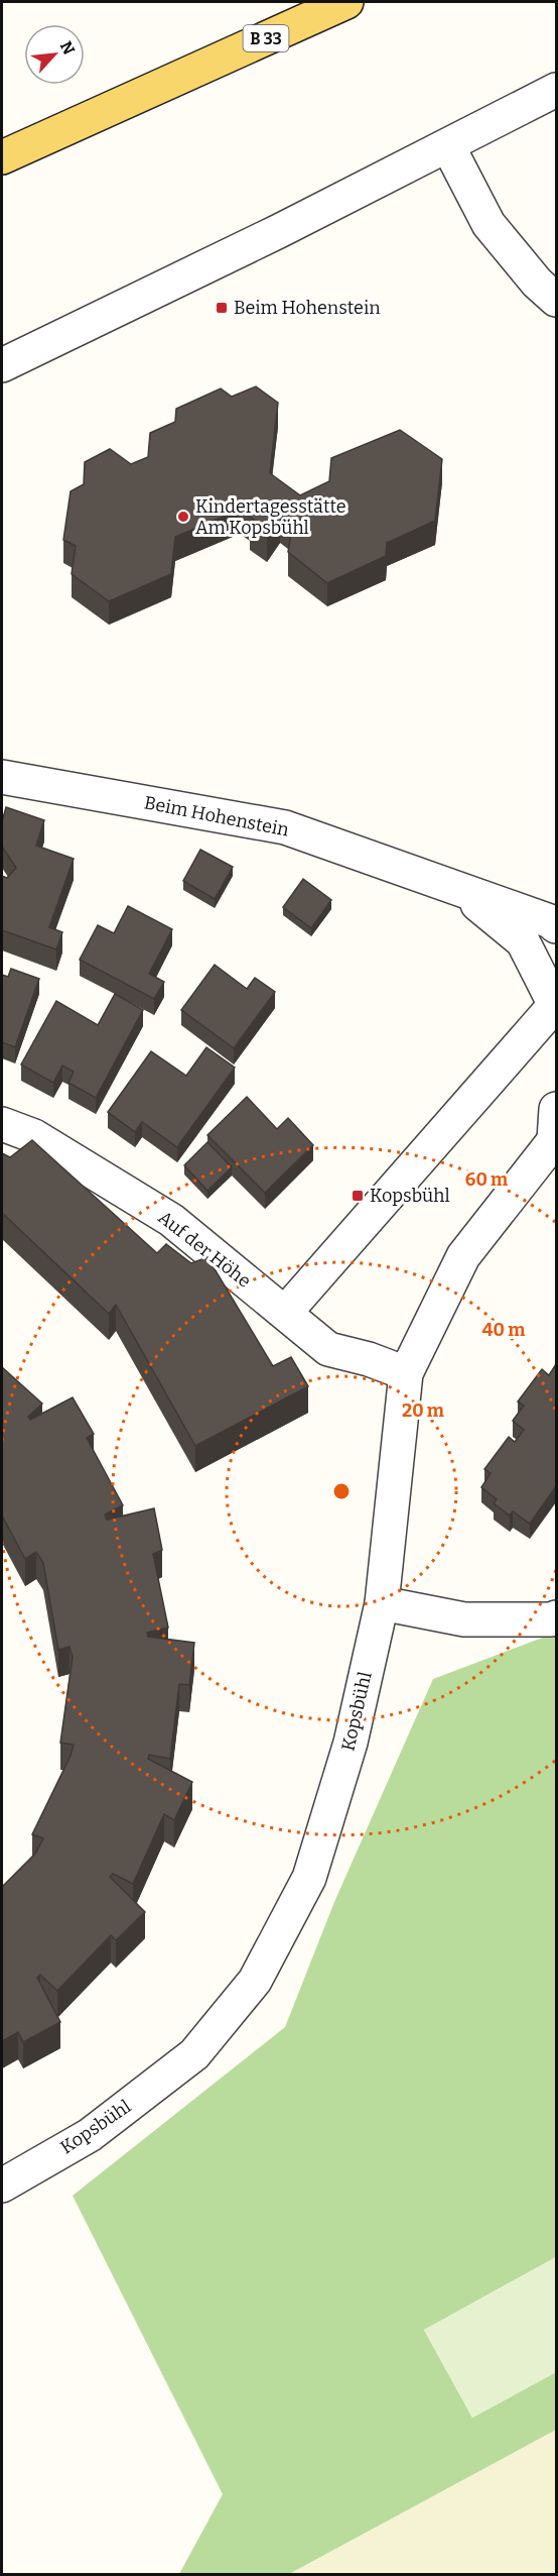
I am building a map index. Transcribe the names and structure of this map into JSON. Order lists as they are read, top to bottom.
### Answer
{
  "streets": {
    "main road": ["B 33"],
    "street": ["Beim Hohenstein", "Auf der Höhe", "Kopsbühl"]
  },
  "crossings": [
    ["Auf der Höhe", "Kopsbühl"]
  ],
  "places": {
    "transit": ["Beim Hohenstein", "Kopsbühl"],
    "other": ["Kindertagesstätte Am Kopsbühl"]
  },
  "north": "top right",
  "rings": ["60 m", "40 m", "20 m"]
}
